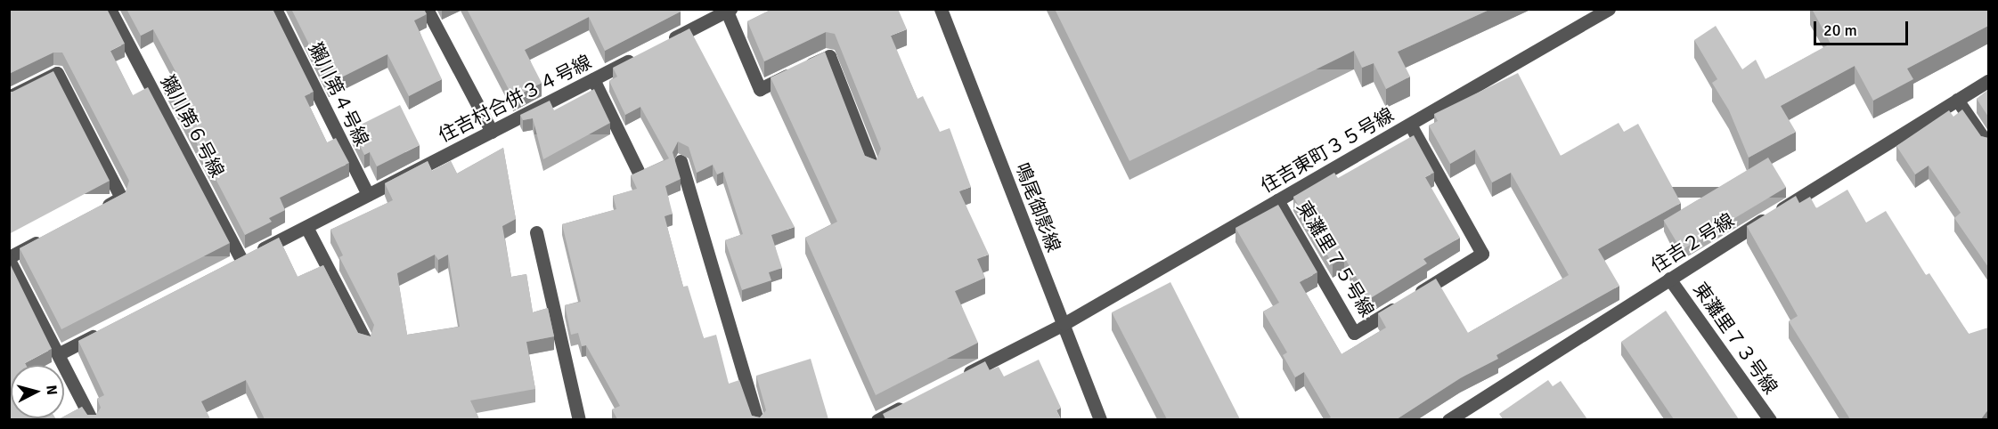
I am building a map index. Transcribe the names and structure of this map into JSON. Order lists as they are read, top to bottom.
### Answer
{
  "streets": {
    "street": [
      "獺川第４号線",
      "住吉村合併３４号線",
      "獺川第６号線",
      "住吉東町３５号線",
      "鳴尾御影線",
      "住吉２号線",
      "東灘里７５号線",
      "東灘里７３号線"
    ]
  },
  "crossings": [
    ["獺川第４号線", "住吉村合併３４号線"],
    ["住吉村合併３４号線", "獺川第６号線"],
    ["住吉東町３５号線", "鳴尾御影線"],
    ["住吉東町３５号線", "東灘里７５号線"],
    ["住吉２号線", "東灘里７３号線"]
  ],
  "scale_bar": "20 m",
  "north": "right"
}
